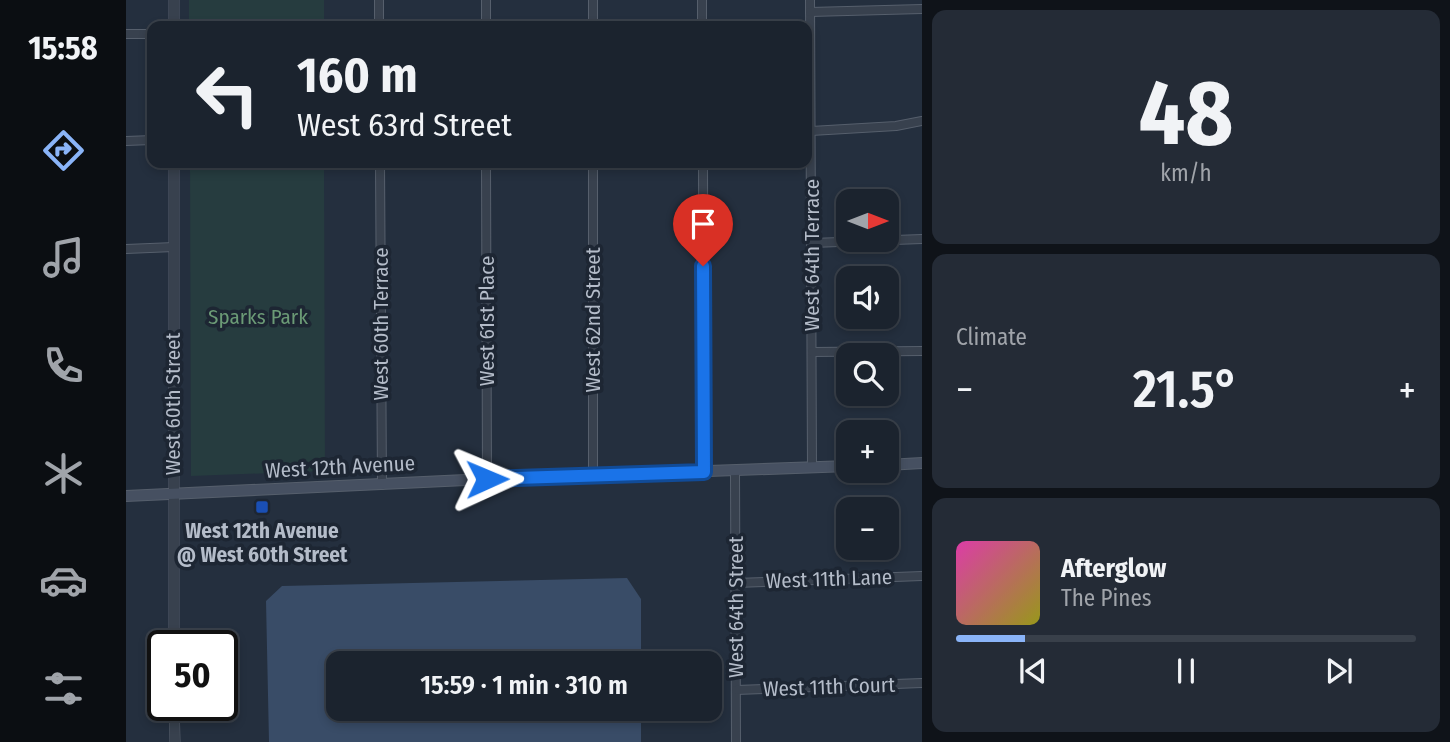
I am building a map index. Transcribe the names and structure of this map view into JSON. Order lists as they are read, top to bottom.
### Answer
{
  "streets": {
    "main road": ["West 12th Avenue"],
    "street": [
      "West 64th Terrace",
      "West 62nd Street",
      "West 61st Place",
      "West 60th Terrace",
      "West 60th Street",
      "West 11th Lane",
      "West 64th Street",
      "West 11th Court"
    ]
  },
  "crossings": [
    ["West 64th Terrace", "West 12th Avenue"],
    ["West 62nd Street", "West 12th Avenue"],
    ["West 61st Place", "West 12th Avenue"],
    ["West 60th Terrace", "West 12th Avenue"],
    ["West 60th Street", "West 12th Avenue"],
    ["West 12th Avenue", "West 64th Street"],
    ["West 11th Lane", "West 64th Street"],
    ["West 64th Street", "West 11th Court"]
  ],
  "parks": ["Sparks Park"],
  "places": {
    "transit": ["West 12th Avenue @ West 60th Street"]
  },
  "north": "right",
  "page": {
    "tabs": "15:58",
    "tile": [
      ["48", "km/h"],
      "Climate"
    ],
    "turn": ["160 m", "West 63rd Street"],
    "map_buttons": ["+", "−"],
    "heat": ["−", "21.5°", "+"],
    "song": ["Afterglow", "The Pines"],
    "limit": "50",
    "trip": "15:59 · 1 min · 310 m"
  }
}
